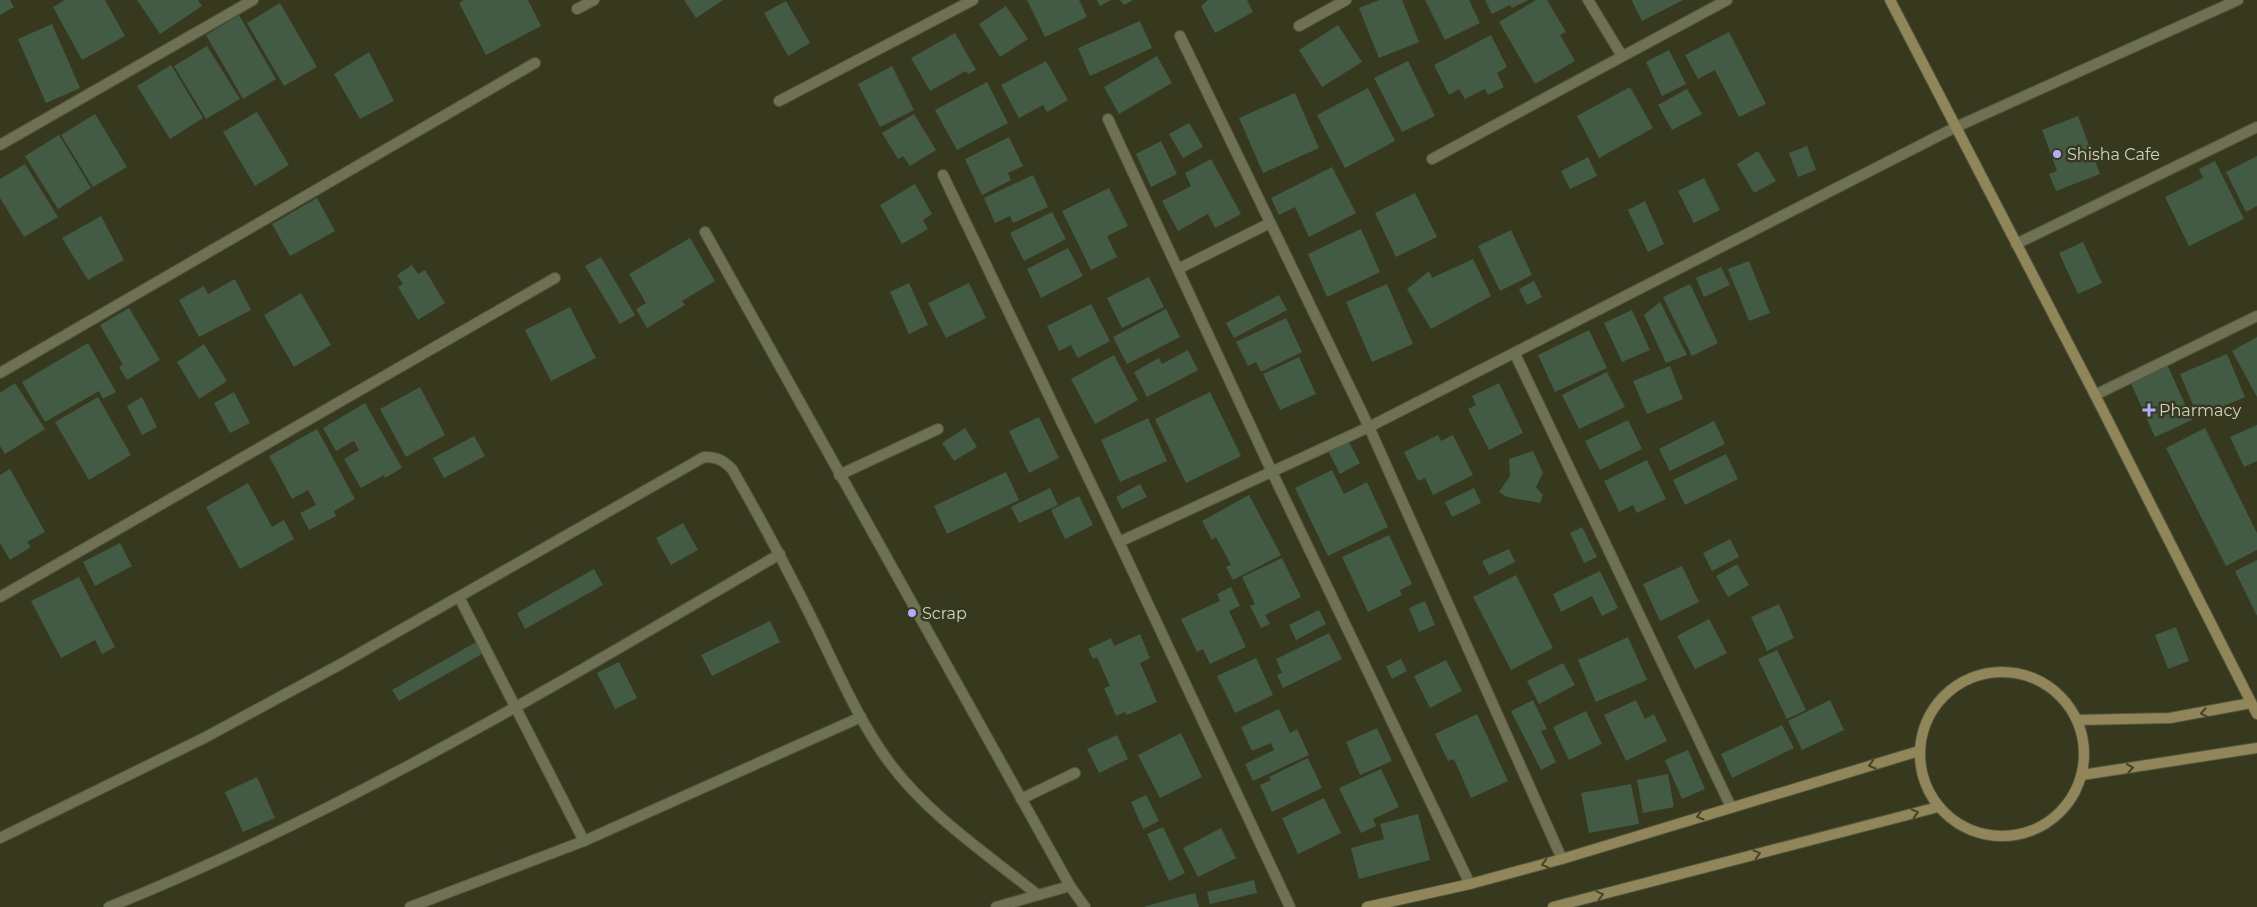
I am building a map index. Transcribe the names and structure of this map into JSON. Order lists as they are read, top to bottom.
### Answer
{
  "places": {
    "other": ["Shisha Cafe", "Scrap"],
    "health": ["Pharmacy"]
  }
}
